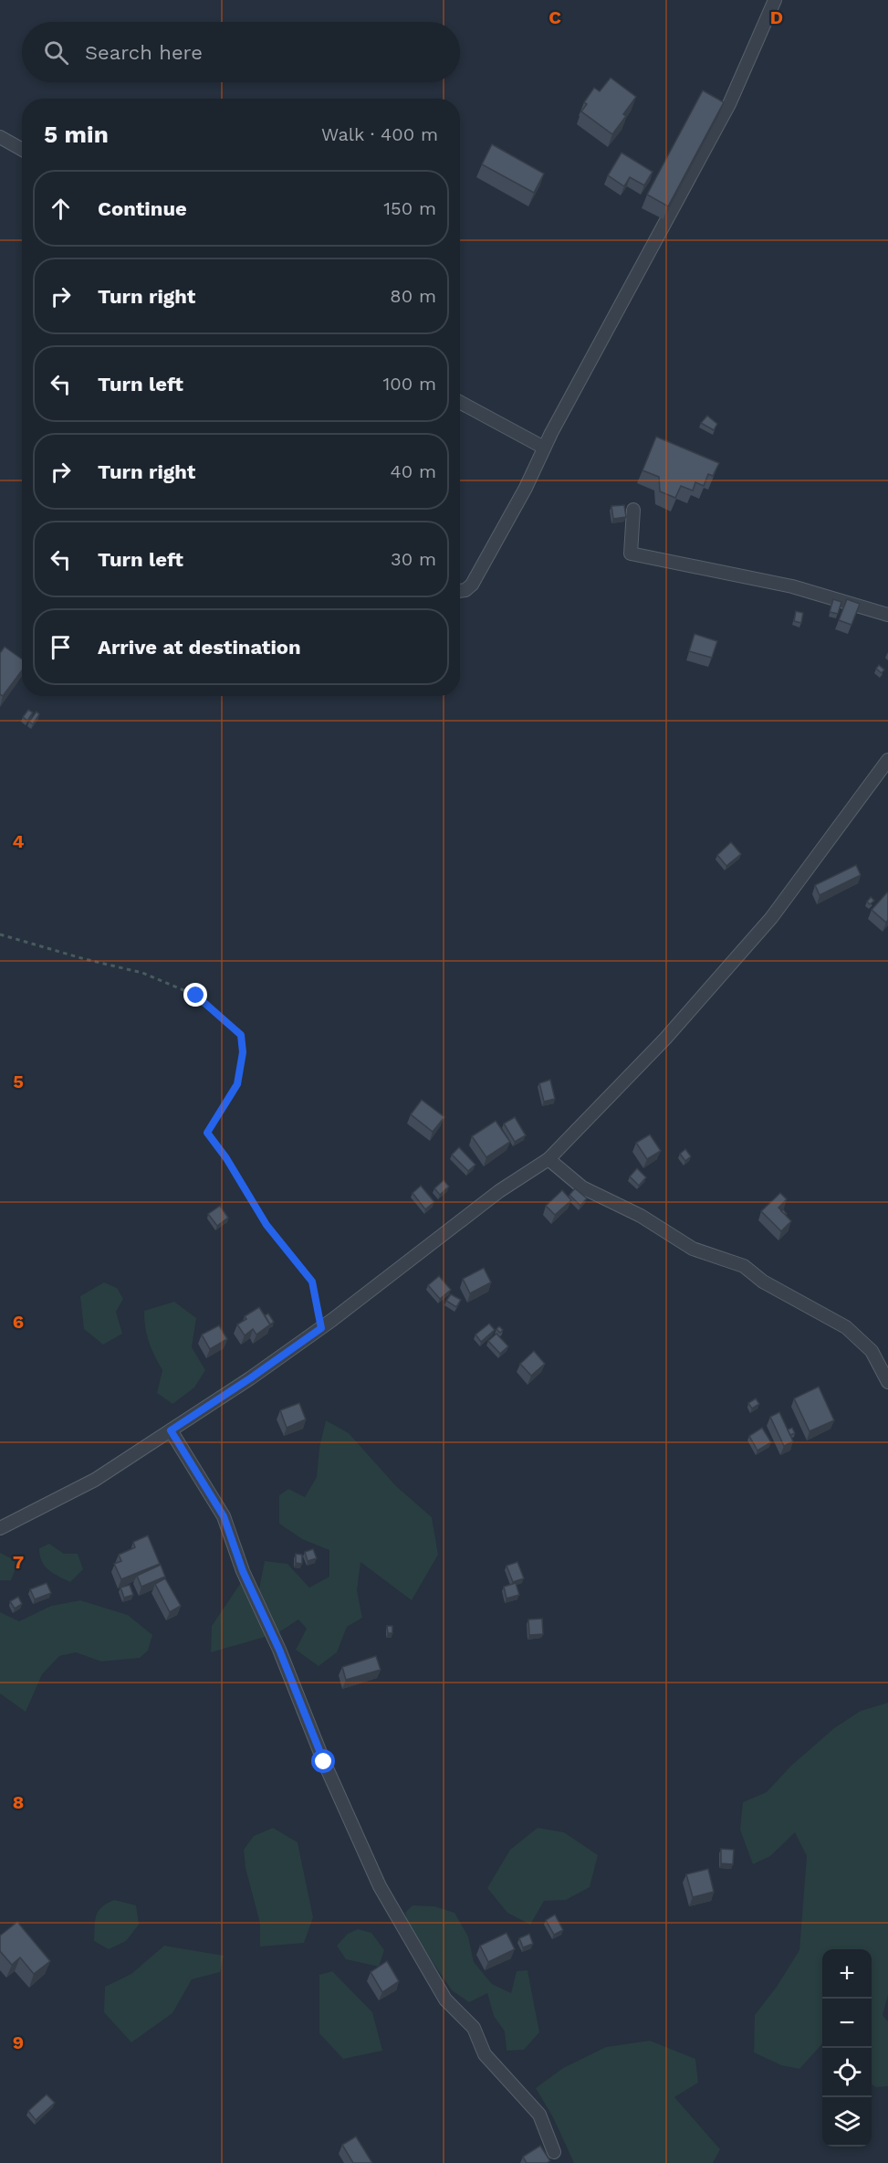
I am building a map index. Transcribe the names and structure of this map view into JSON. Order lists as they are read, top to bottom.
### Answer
{
  "page": {
    "search": "Search here",
    "heading": ["5 min", "Walk · 400 m"],
    "list": [
      ["Continue", "150 m"],
      ["Turn right", "80 m"],
      ["Turn left", "100 m"],
      ["Turn right", "40 m"],
      ["Turn left", "30 m"],
      "Arrive at destination"
    ],
    "map_buttons": ["+", "−"]
  },
  "grid": {
    "columns": ["C", "D"],
    "rows": [
      "4",
      "5",
      "6",
      "7",
      "8",
      "9"
    ]
  }
}
